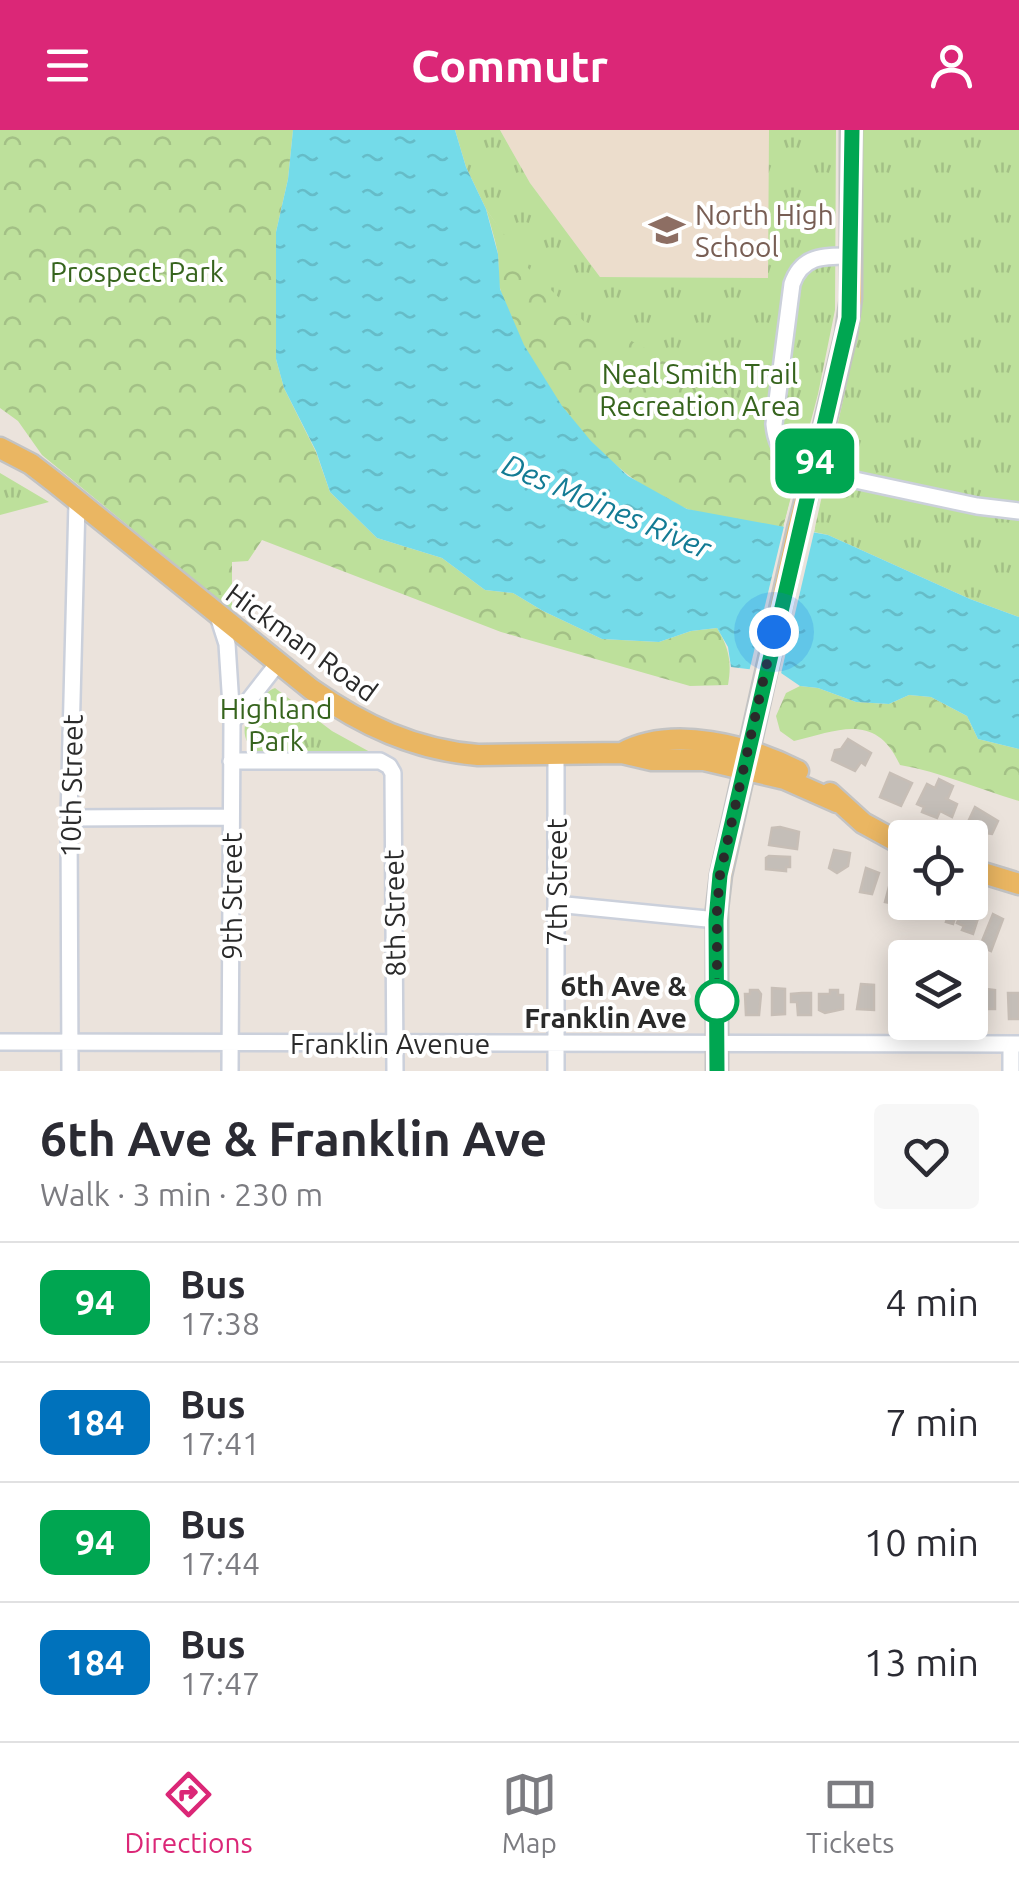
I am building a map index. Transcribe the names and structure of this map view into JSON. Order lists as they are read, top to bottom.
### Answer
{
  "streets": {
    "main road": ["Hickman Road"],
    "street": [
      "10th Street",
      "7th Street",
      "9th Street",
      "8th Street",
      "Franklin Avenue"
    ]
  },
  "crossings": [
    ["Hickman Road", "10th Street"],
    ["Hickman Road", "7th Street"],
    ["Hickman Road", "9th Street"],
    ["10th Street", "Franklin Avenue"],
    ["7th Street", "Franklin Avenue"],
    ["9th Street", "8th Street"],
    ["9th Street", "Franklin Avenue"],
    ["8th Street", "Franklin Avenue"]
  ],
  "water": ["Des Moines River"],
  "parks": ["Prospect Park", "Neal Smith Trail Recreation Area", "Highland Park"],
  "places": {
    "school or university": ["North High School"],
    "other": ["6th Ave & Franklin Ave"]
  },
  "lines": ["bus line 94"],
  "page": {
    "header": "Commutr",
    "on_map": "94",
    "heading": ["6th Ave & Franklin Ave", "Walk · 3 min · 230 m"],
    "list": [
      {
        "mark": "94",
        "name": "Bus",
        "note": "17:38",
        "value": "4 min"
      },
      {
        "mark": "184",
        "name": "Bus",
        "note": "17:41",
        "value": "7 min"
      },
      {
        "mark": "94",
        "name": "Bus",
        "note": "17:44",
        "value": "10 min"
      },
      {
        "mark": "184",
        "name": "Bus",
        "note": "17:47",
        "value": "13 min"
      }
    ],
    "tabs": ["Directions", "Map", "Tickets"]
  }
}
